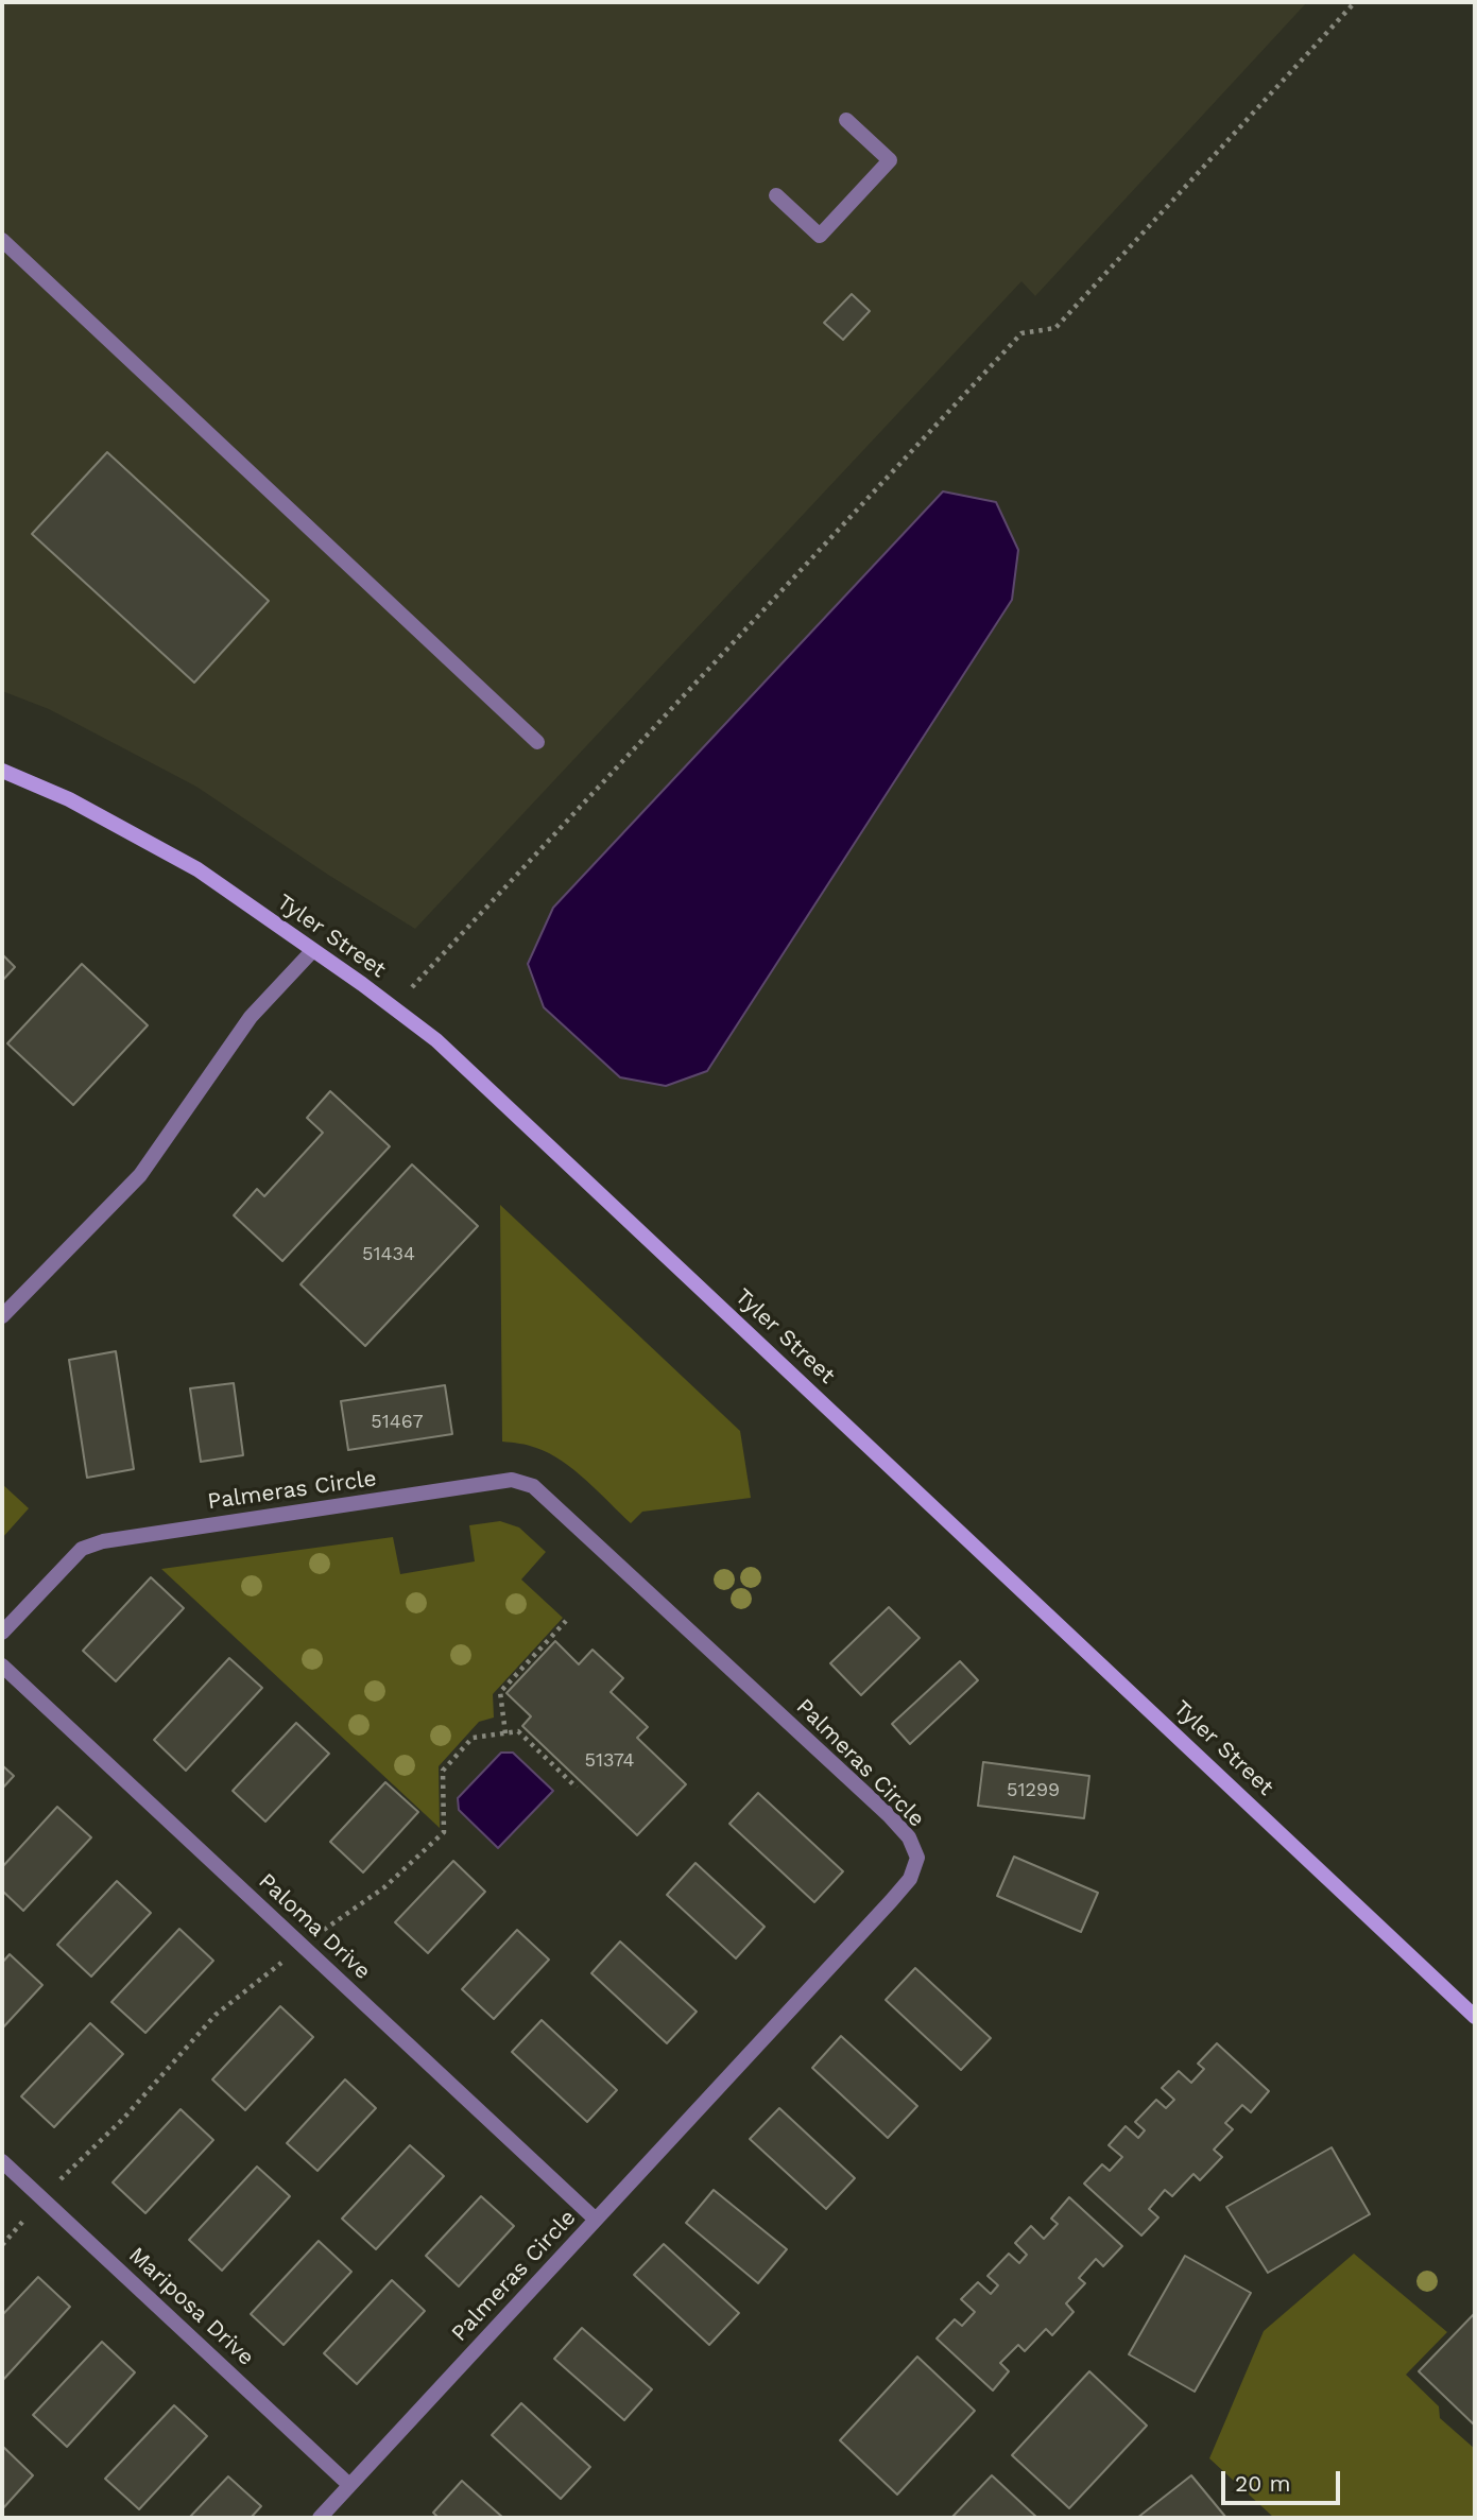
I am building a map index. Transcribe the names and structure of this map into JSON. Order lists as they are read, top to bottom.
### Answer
{
  "streets": {
    "street": [
      "Tyler Street",
      "Palmeras Circle",
      "Paloma Drive",
      "Mariposa Drive"
    ]
  },
  "crossings": [
    ["Palmeras Circle", "Paloma Drive"],
    ["Palmeras Circle", "Mariposa Drive"]
  ],
  "house_numbers": [
    "51434",
    "51467",
    "51374",
    "51299"
  ],
  "scale_bar": "20 m"
}
